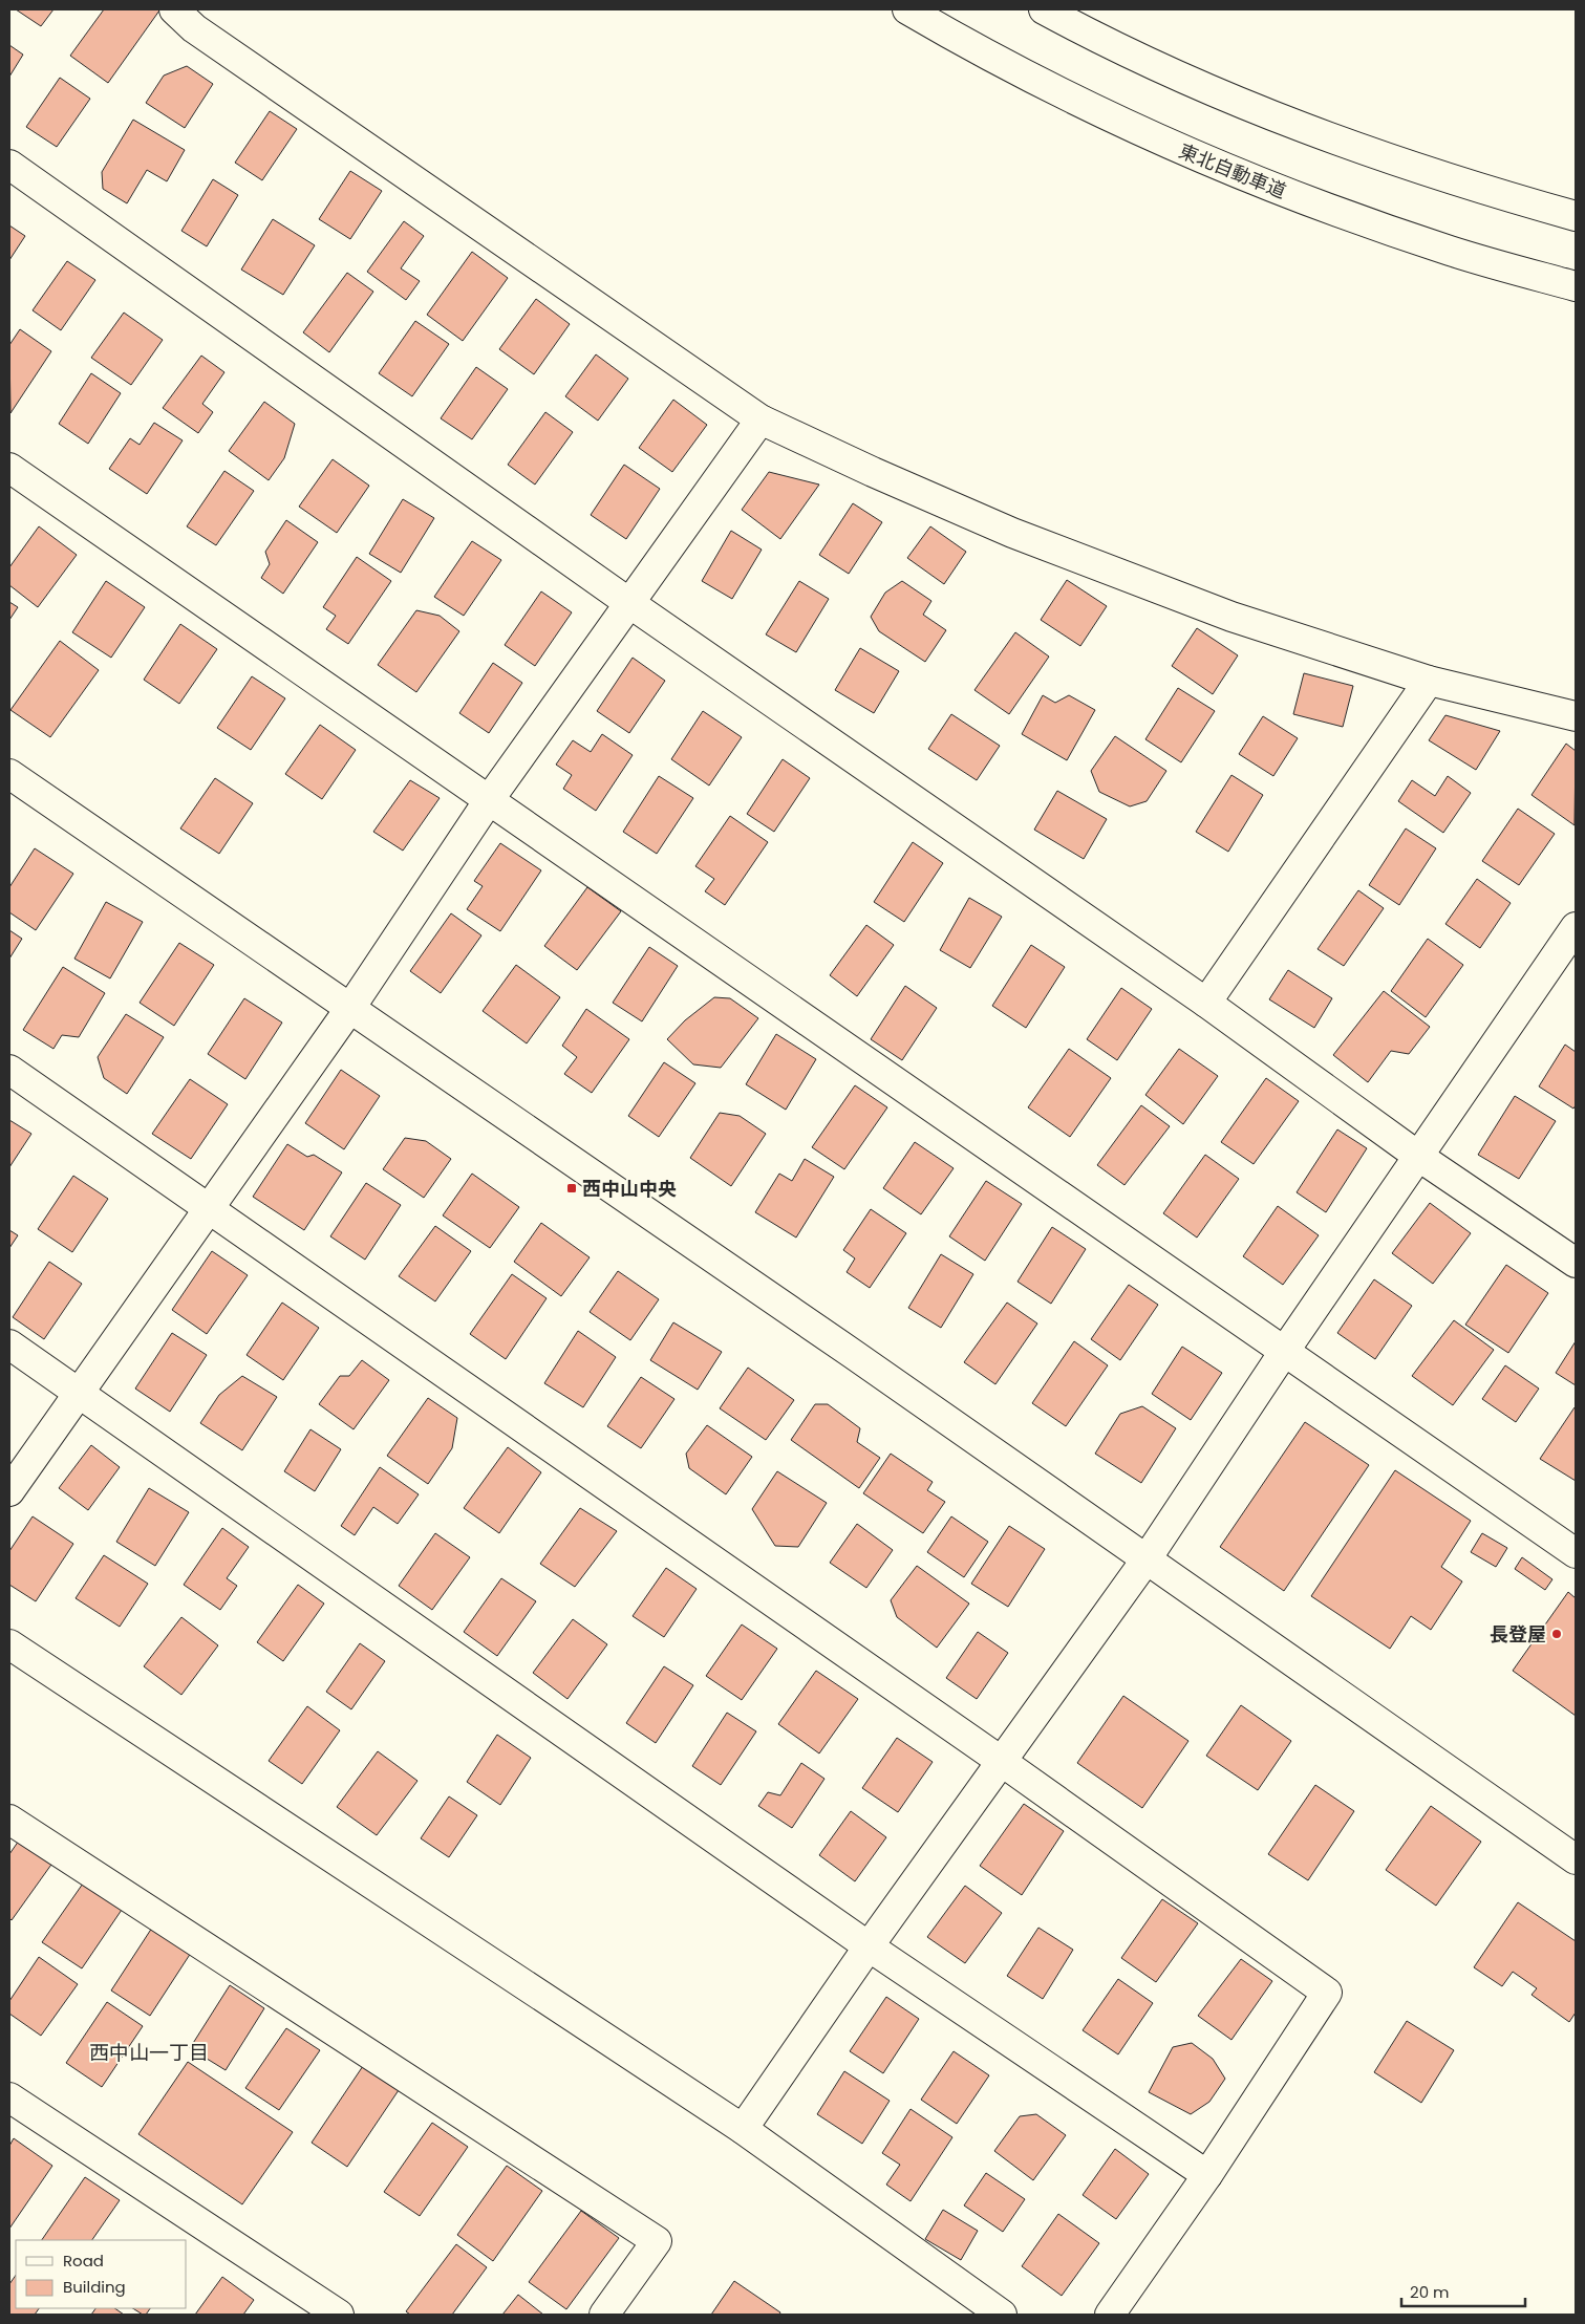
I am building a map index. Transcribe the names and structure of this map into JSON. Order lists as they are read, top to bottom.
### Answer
{
  "streets": {
    "main road": ["東北自動車道"]
  },
  "districts": ["西中山一丁目"],
  "places": {
    "transit": ["西中山中央"],
    "other": ["長登屋"]
  },
  "legend": ["Road", "Building"],
  "scale_bar": "20 m"
}
